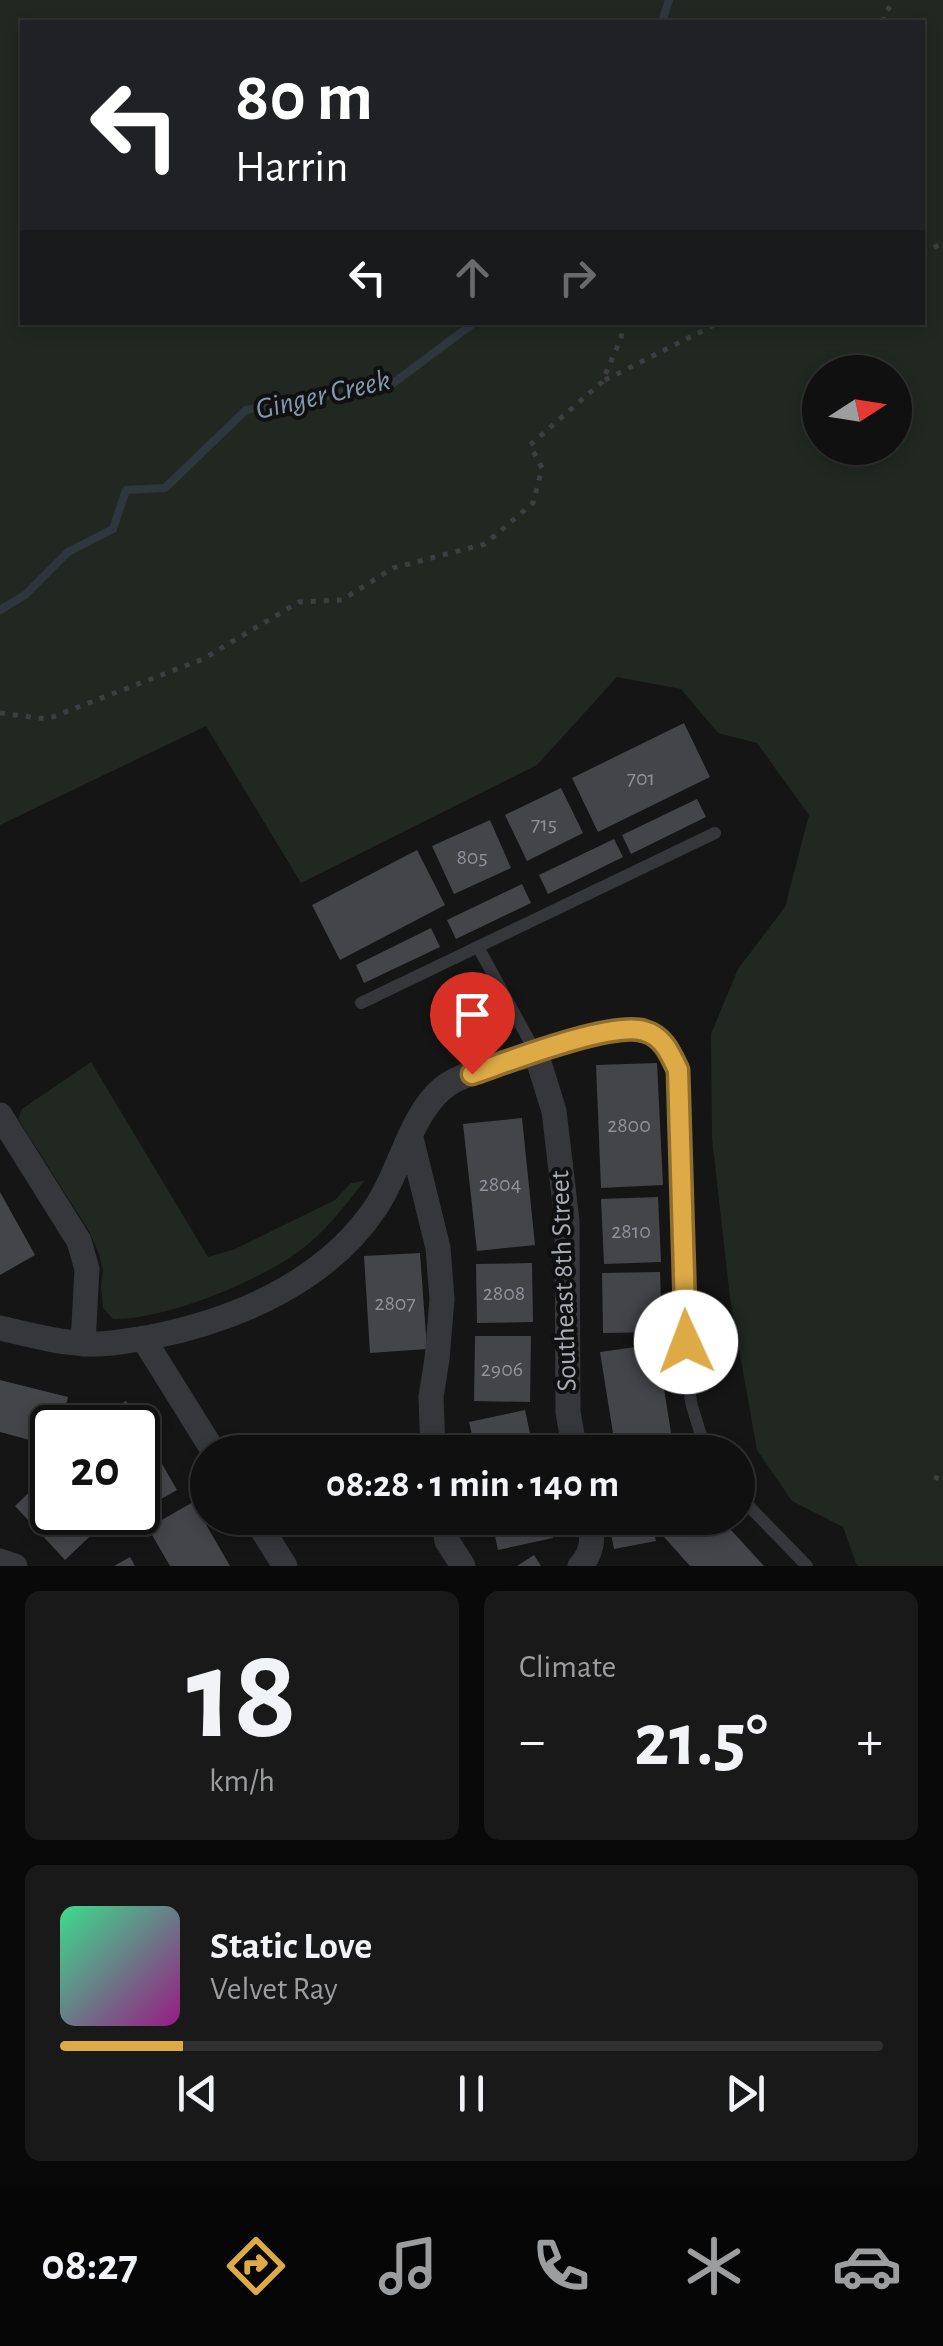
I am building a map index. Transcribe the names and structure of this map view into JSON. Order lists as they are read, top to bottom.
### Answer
{
  "streets": {
    "street": ["Southeast 8th Street"]
  },
  "water": ["Ginger Creek"],
  "house_numbers": [
    "701",
    "715",
    "805",
    "2800",
    "2804",
    "2810",
    "2808",
    "2807",
    "2906"
  ],
  "north": "right",
  "page": {
    "turn": ["80 m", "Harrin"],
    "limit": "20",
    "trip": "08:28 · 1 min · 140 m",
    "tile": [
      ["18", "km/h"],
      "Climate"
    ],
    "heat": ["−", "21.5°", "+"],
    "song": ["Static Love", "Velvet Ray"],
    "tabs": "08:27"
  }
}
